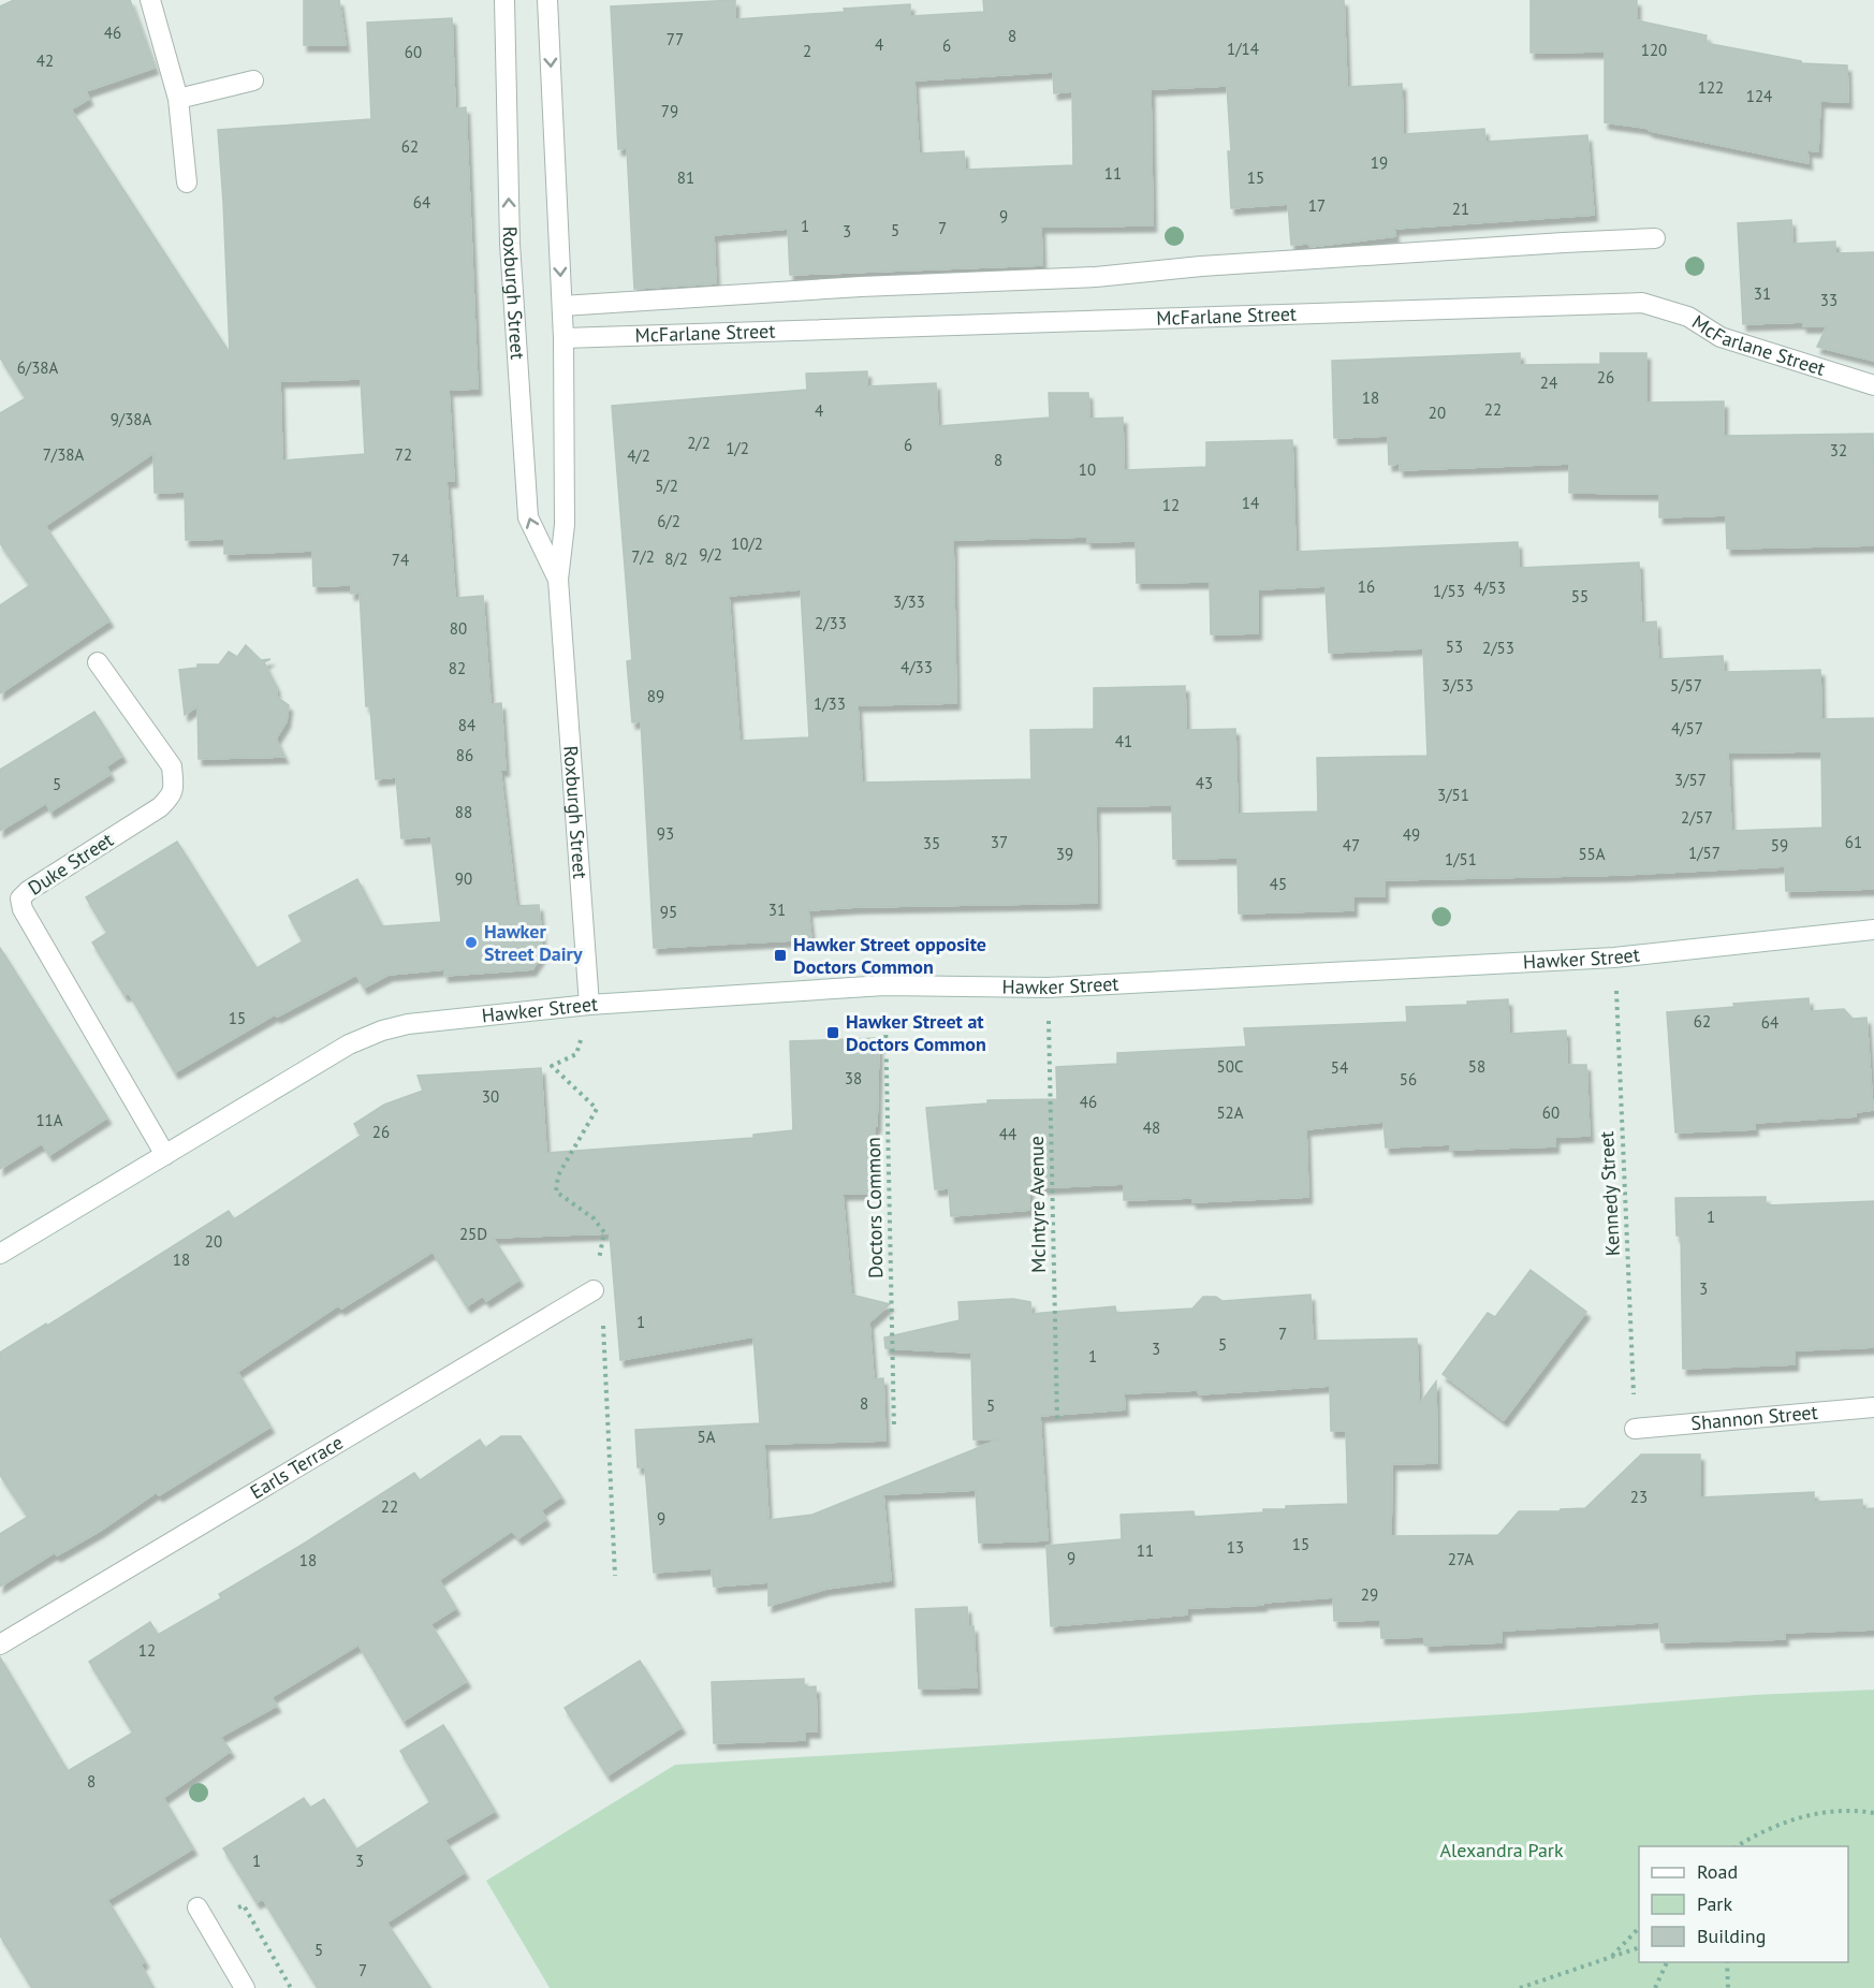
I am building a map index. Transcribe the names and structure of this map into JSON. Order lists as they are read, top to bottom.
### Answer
{
  "streets": {
    "street": [
      "Roxburgh Street",
      "McFarlane Street",
      "Duke Street",
      "Hawker Street",
      "Shannon Street",
      "Earls Terrace"
    ],
    "path": ["Kennedy Street", "McIntyre Avenue", "Doctors Common"]
  },
  "crossings": [
    ["Roxburgh Street", "McFarlane Street"],
    ["Roxburgh Street", "Hawker Street"],
    ["Duke Street", "Hawker Street"],
    ["Hawker Street", "Kennedy Street"],
    ["Hawker Street", "McIntyre Avenue"],
    ["Hawker Street", "Doctors Common"],
    ["Kennedy Street", "Shannon Street"]
  ],
  "parks": ["Alexandra Park"],
  "places": {
    "other": ["Hawker Street Dairy"],
    "transit": ["Hawker Street opposite Doctors Common", "Hawker Street at Doctors Common"]
  },
  "house_numbers": [
    "46",
    "8",
    "77",
    "4",
    "6",
    "1/14",
    "120",
    "2",
    "60",
    "42",
    "122",
    "124",
    "79",
    "62",
    "19",
    "11",
    "81",
    "15",
    "64",
    "17",
    "21",
    "9",
    "1",
    "7",
    "5",
    "3",
    "31",
    "33",
    "6/38A",
    "26",
    "24",
    "18",
    "22",
    "4",
    "20",
    "9/38A",
    "2/2",
    "6",
    "1/2",
    "32",
    "7/38A",
    "72",
    "4/2",
    "8",
    "10",
    "5/2",
    "14",
    "12",
    "6/2",
    "10/2",
    "9/2",
    "7/2",
    "8/2",
    "74",
    "16",
    "4/53",
    "1/53",
    "55",
    "3/33",
    "2/33",
    "80",
    "53",
    "2/53",
    "4/33",
    "82",
    "3/53",
    "5/57",
    "89",
    "1/33",
    "84",
    "4/57",
    "41",
    "86",
    "3/57",
    "43",
    "5",
    "3/51",
    "88",
    "2/57",
    "93",
    "49",
    "37",
    "61",
    "35",
    "47",
    "59",
    "1/57",
    "39",
    "55A",
    "1/51",
    "90",
    "45",
    "31",
    "95",
    "15",
    "62",
    "64",
    "50C",
    "58",
    "54",
    "38",
    "56",
    "30",
    "46",
    "52A",
    "60",
    "11A",
    "48",
    "26",
    "44",
    "1",
    "25D",
    "20",
    "18",
    "3",
    "1",
    "7",
    "5",
    "3",
    "1",
    "8",
    "5",
    "5A",
    "23",
    "22",
    "9",
    "15",
    "13",
    "11",
    "9",
    "27A",
    "18",
    "29",
    "12",
    "8",
    "1",
    "3",
    "5",
    "7"
  ],
  "legend": ["Road", "Park", "Building"]
}
